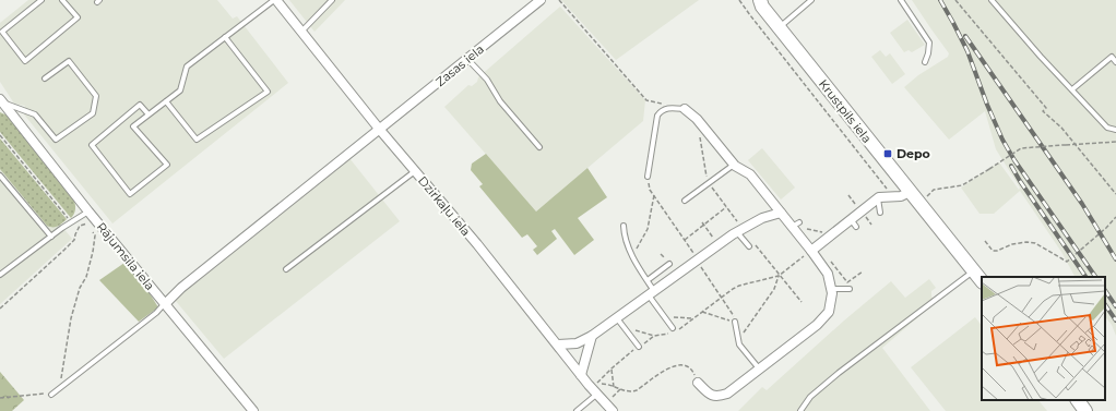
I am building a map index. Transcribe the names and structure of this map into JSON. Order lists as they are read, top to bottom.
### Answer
{
  "streets": {
    "main road": ["Krustpils iela"],
    "street": ["Zasas iela", "Dzirkaļu iela", "Rājumsila iela"]
  },
  "crossings": [
    ["Zasas iela", "Dzirkaļu iela"],
    ["Zasas iela", "Rājumsila iela"]
  ],
  "places": {
    "transit": ["Depo"]
  }
}
